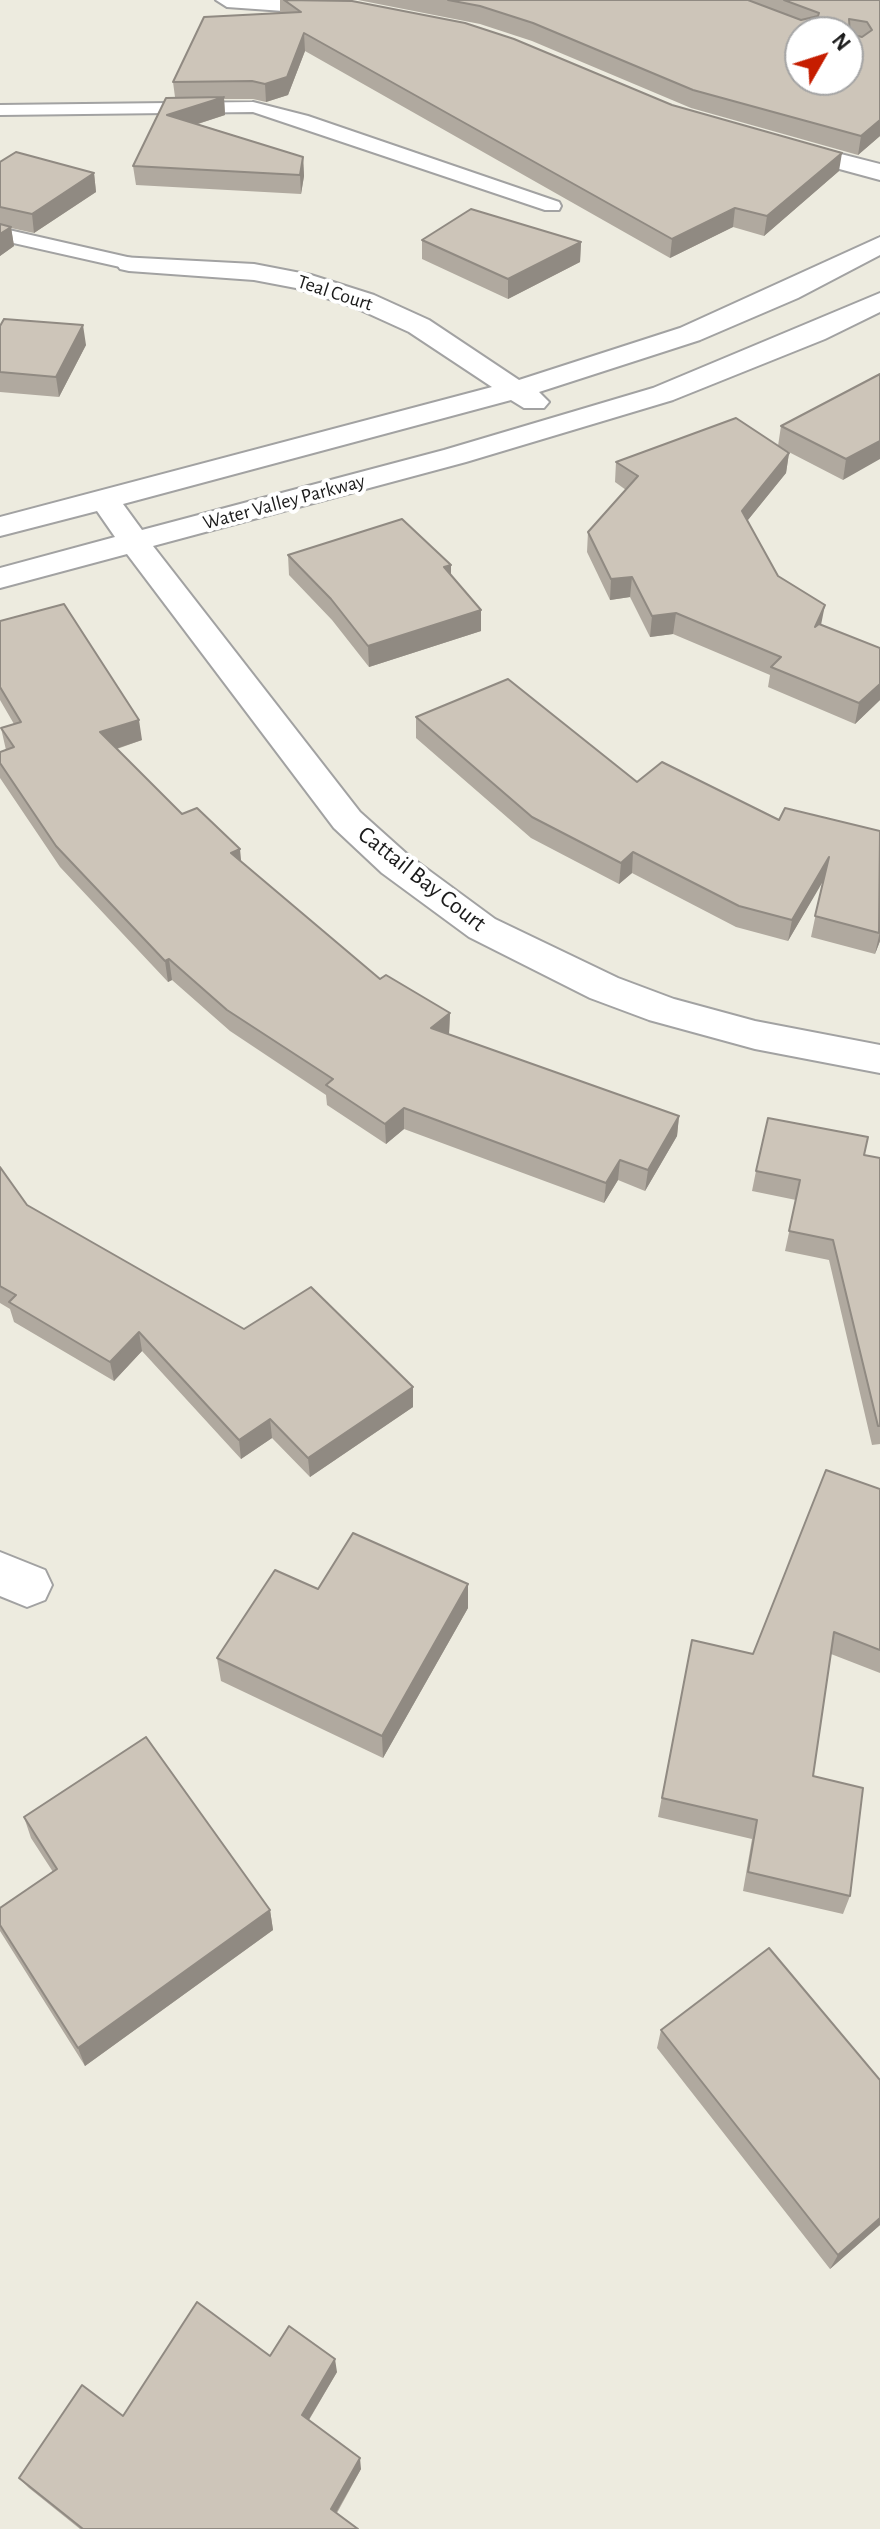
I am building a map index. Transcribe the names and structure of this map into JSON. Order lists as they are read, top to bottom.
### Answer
{
  "streets": {
    "street": ["Teal Court", "Water Valley Parkway", "Cattail Bay Court"]
  },
  "crossings": [
    ["Teal Court", "Water Valley Parkway"],
    ["Water Valley Parkway", "Cattail Bay Court"]
  ],
  "north": "top right"
}
